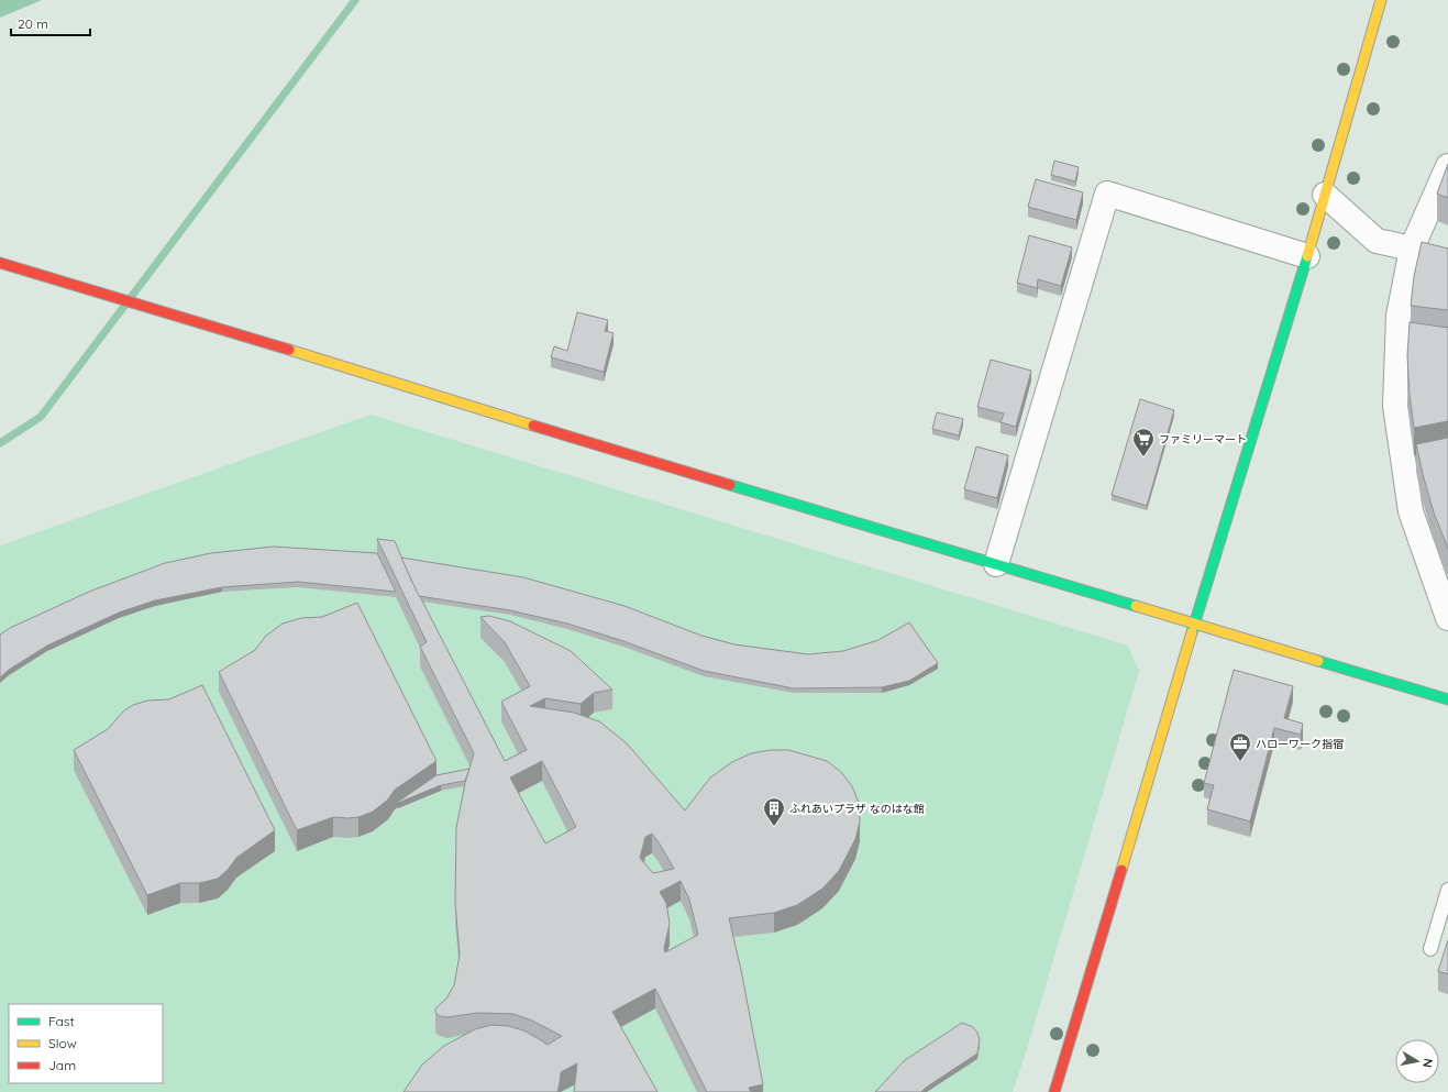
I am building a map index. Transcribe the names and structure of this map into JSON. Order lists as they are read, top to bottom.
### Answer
{
  "places": {
    "supermarket": ["ファミリーマート"],
    "office": ["ハローワーク指宿"],
    "building": ["ふれあいプラザ なのはな館"]
  },
  "legend": ["Fast", "Slow", "Jam"],
  "scale_bar": "20 m",
  "north": "right"
}
